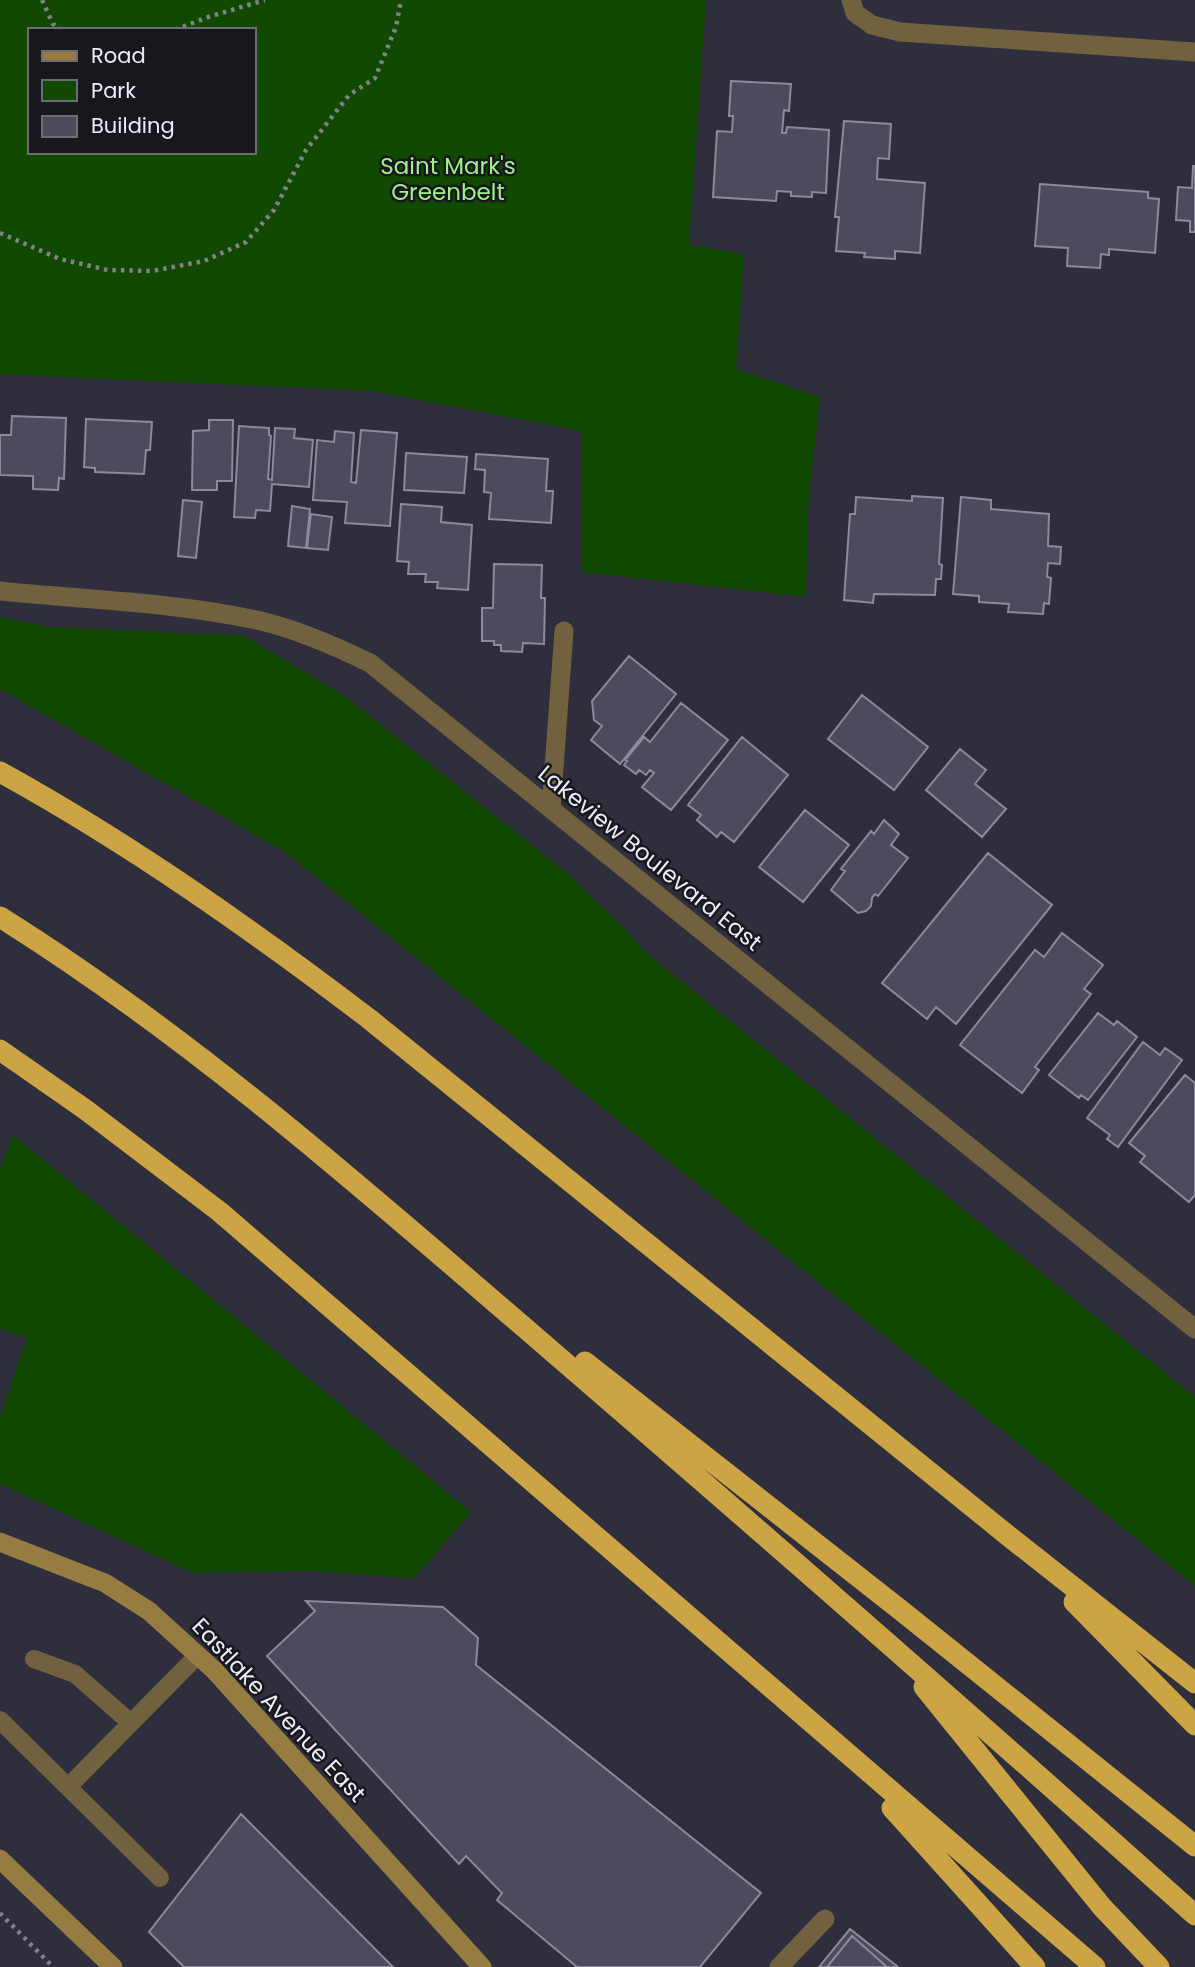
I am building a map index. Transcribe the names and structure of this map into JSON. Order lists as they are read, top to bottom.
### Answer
{
  "streets": {
    "main road": ["Eastlake Avenue East"],
    "street": ["Lakeview Boulevard East"]
  },
  "parks": ["Saint Mark's Greenbelt"],
  "legend": ["Road", "Park", "Building"]
}
